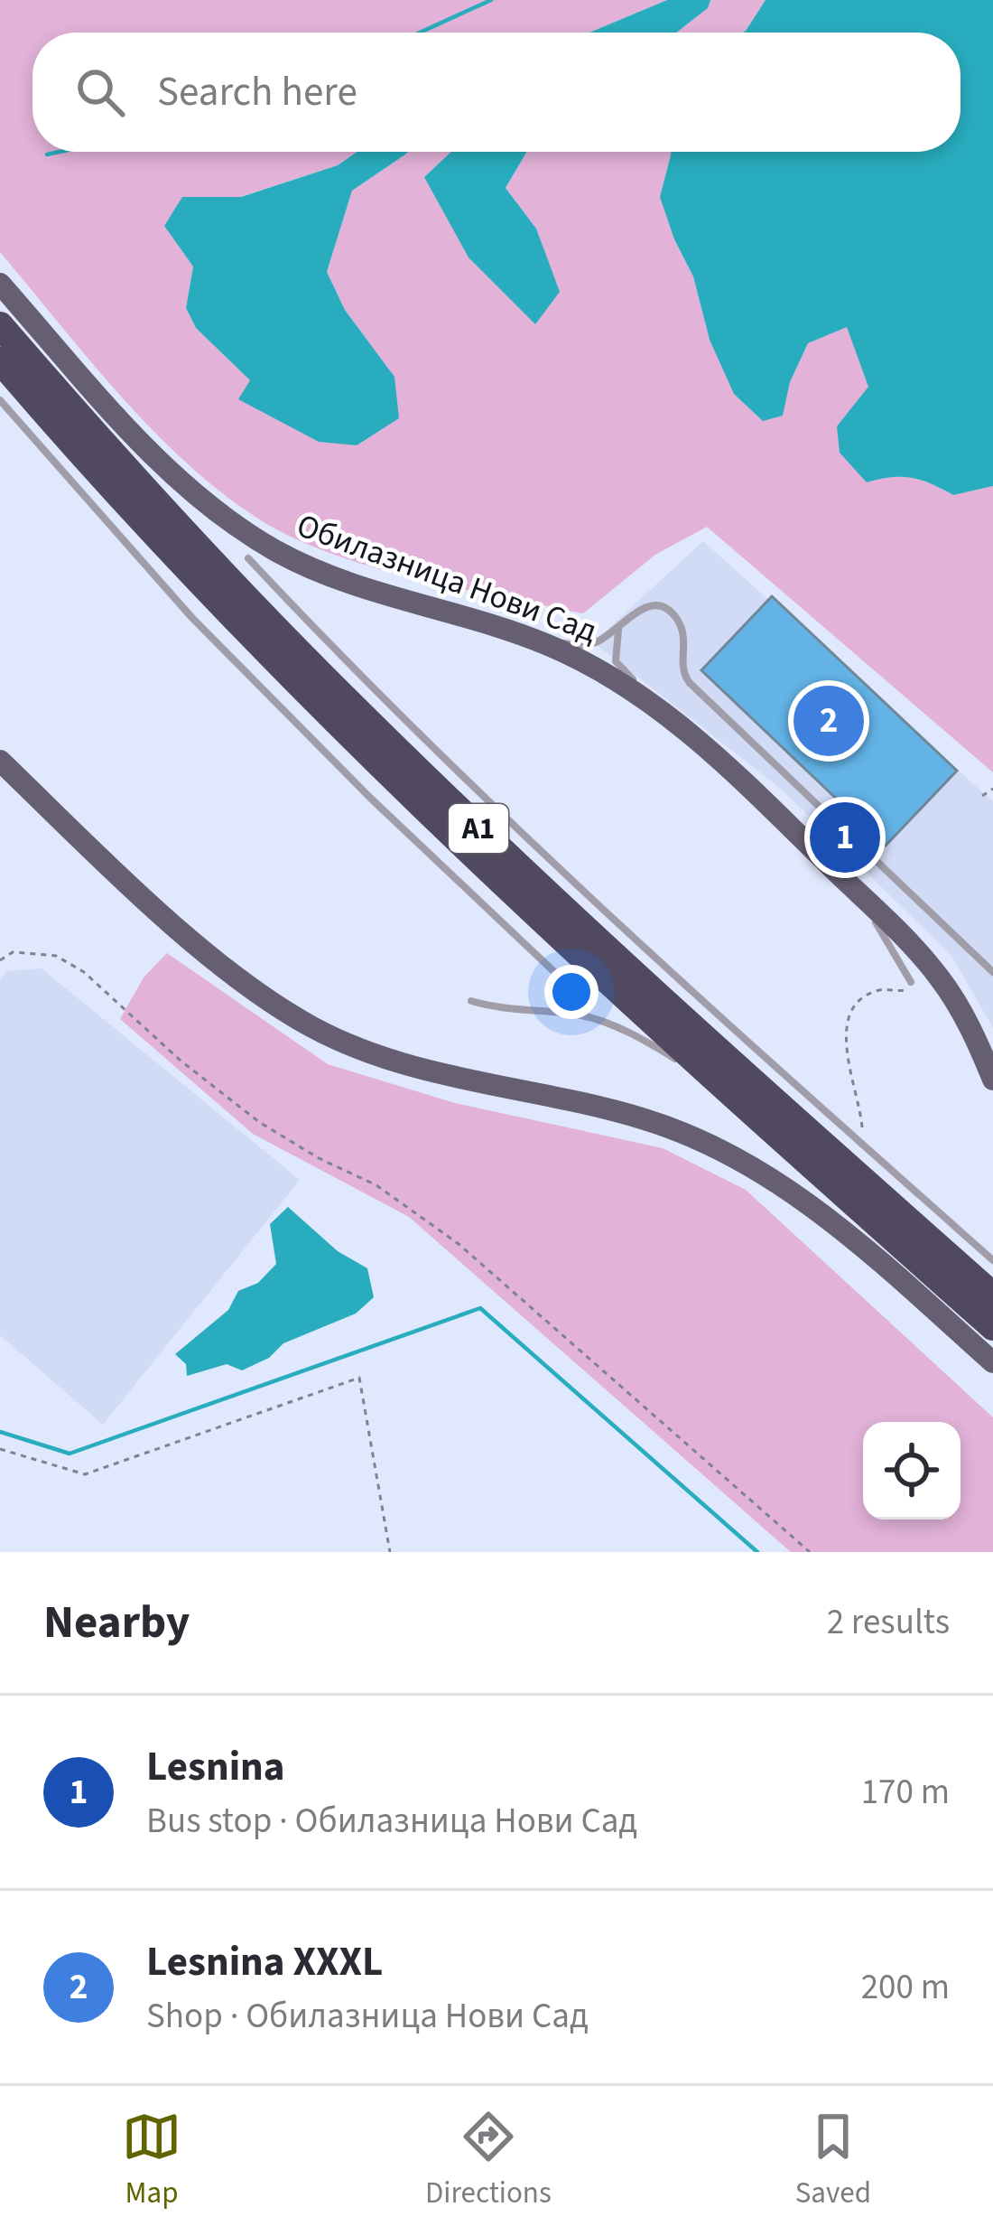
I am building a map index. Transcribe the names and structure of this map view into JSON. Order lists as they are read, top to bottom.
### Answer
{
  "streets": {
    "highway": ["A1"],
    "main road": ["Обилазница Нови Сад"]
  },
  "page": {
    "search": "Search here",
    "pins": ["2", "1"],
    "heading": ["Nearby", "2 results"],
    "list": [
      {
        "mark": "1",
        "name": "Lesnina",
        "note": "Bus stop · Обилазница Нови Сад",
        "value": "170 m"
      },
      {
        "mark": "2",
        "name": "Lesnina XXXL",
        "note": "Shop · Обилазница Нови Сад",
        "value": "200 m"
      }
    ],
    "nav": ["Map", "Directions", "Saved"]
  }
}
